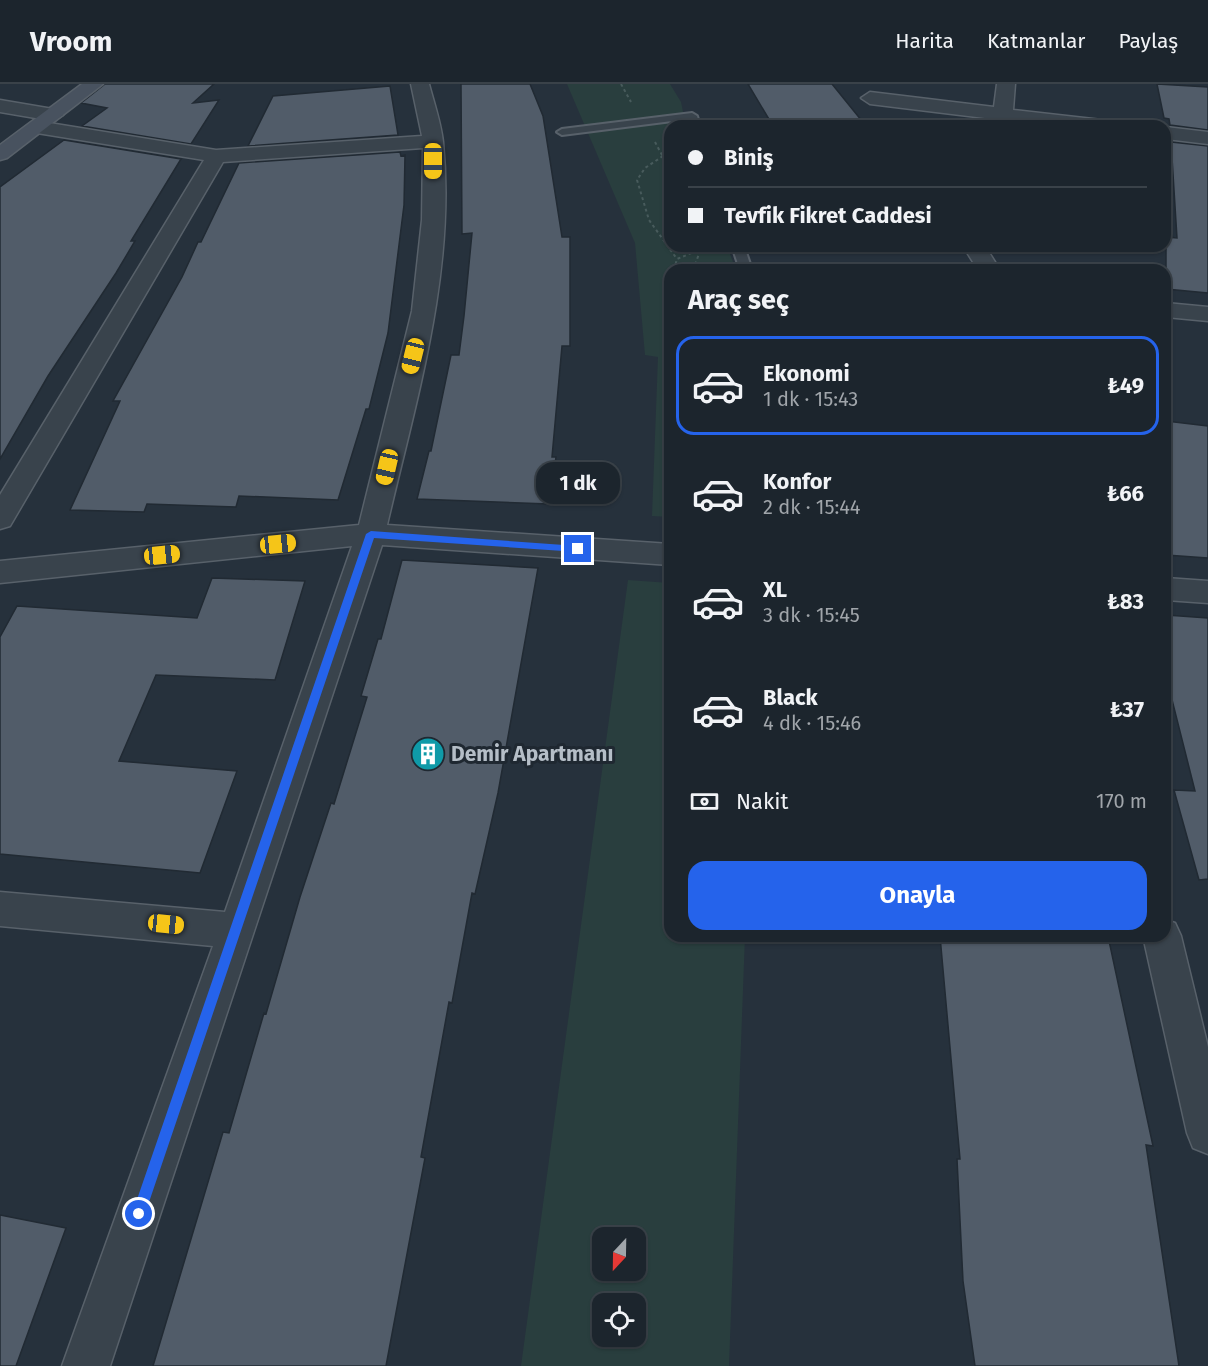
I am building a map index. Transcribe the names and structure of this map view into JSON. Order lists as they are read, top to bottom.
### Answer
{
  "places": {
    "building": ["Demir Apartmanı"]
  },
  "north": "bottom",
  "page": {
    "header": "Vroom",
    "nav": ["Harita", "Katmanlar", "Paylaş"],
    "banner": ["Biniş", "Tevfik Fikret Caddesi"],
    "heading": "Araç seç",
    "list": [
      {
        "name": "Ekonomi",
        "note": "1 dk · 15:43",
        "value": "₺49"
      },
      {
        "name": "Konfor",
        "note": "2 dk · 15:44",
        "value": "₺66"
      },
      {
        "name": "XL",
        "note": "3 dk · 15:45",
        "value": "₺83"
      },
      {
        "name": "Black",
        "note": "4 dk · 15:46",
        "value": "₺37"
      }
    ],
    "bubble": "1 dk",
    "pay": ["Nakit", "170 m"],
    "buttons": "Onayla"
  }
}
